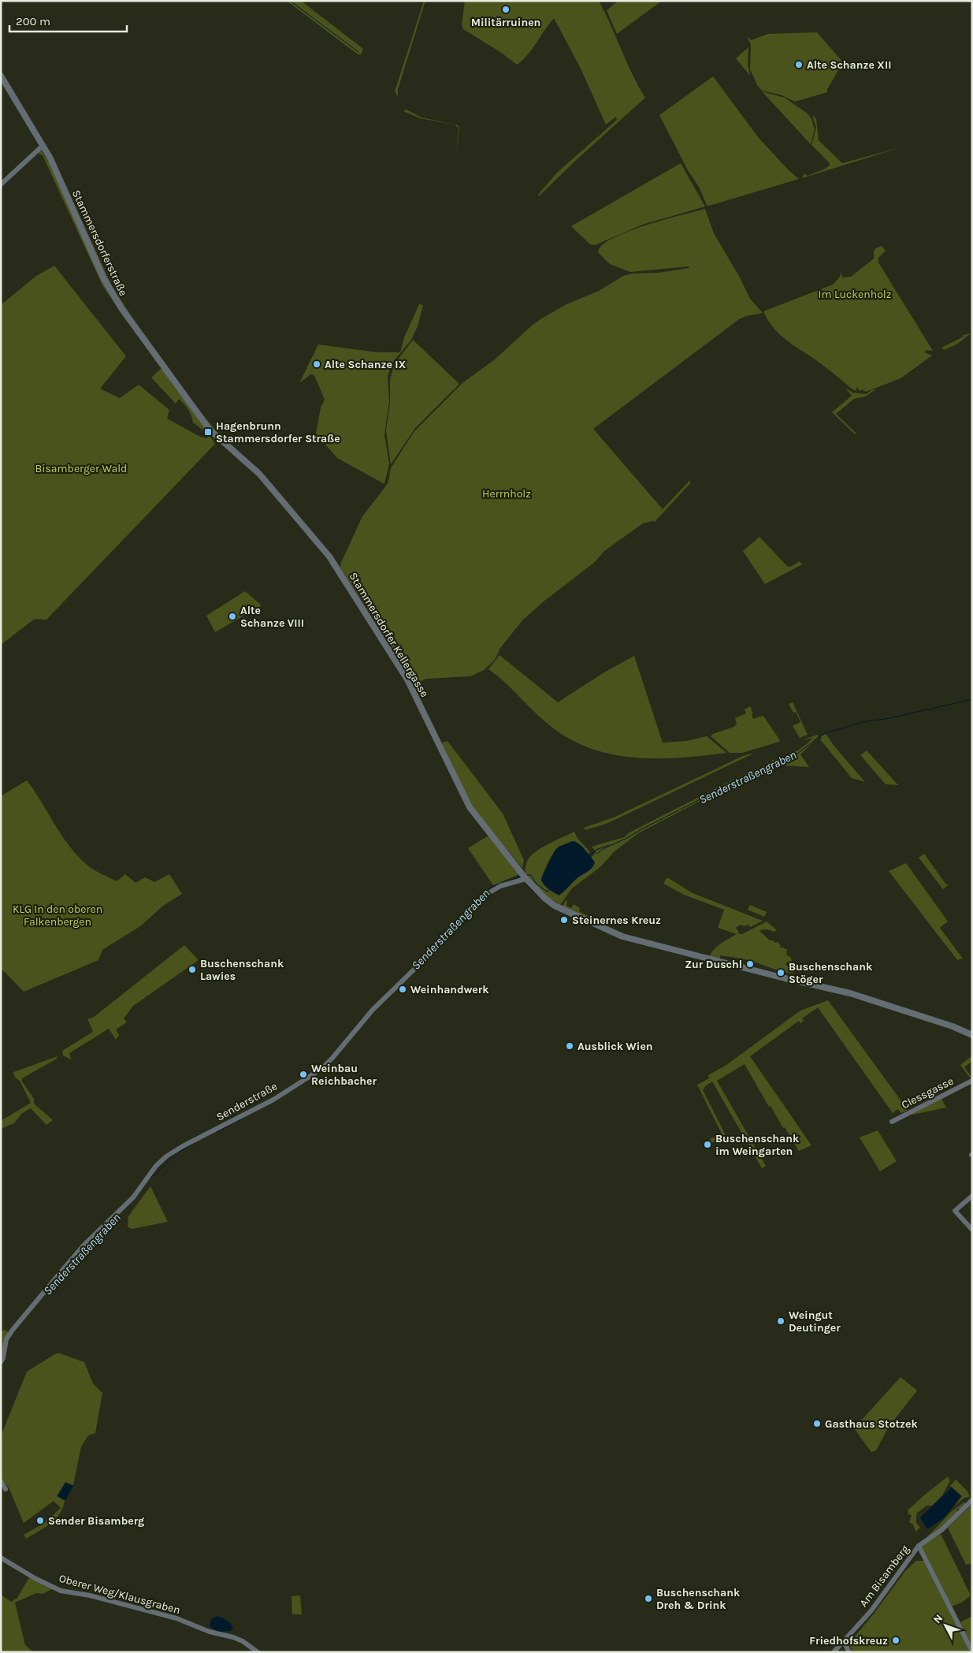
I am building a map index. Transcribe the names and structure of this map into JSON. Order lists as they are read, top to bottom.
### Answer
{
  "streets": {
    "street": [
      "Stammersdorferstraße",
      "Stammersdorfer Kellergasse",
      "Clessgasse",
      "Senderstraße",
      "Am Bisamberg",
      "Oberer Weg/Klausgraben"
    ]
  },
  "crossings": [
    ["Stammersdorferstraße", "Stammersdorfer Kellergasse"],
    ["Stammersdorfer Kellergasse", "Senderstraße"]
  ],
  "water": ["Senderstraßengraben"],
  "parks": [
    "Im Luckenholz",
    "Bisamberger Wald",
    "Herrnholz",
    "KLG In den oberen Falkenbergen"
  ],
  "places": {
    "other": [
      "Militärruinen",
      "Alte Schanze XII",
      "Alte Schanze IX",
      "Alte Schanze VIII",
      "Steinernes Kreuz",
      "Zur Duschl",
      "Buschenschank Lawies",
      "Buschenschank Stöger",
      "Weinhandwerk",
      "Ausblick Wien",
      "Weinbau Reichbacher",
      "Buschenschank im Weingarten",
      "Weingut Deutinger",
      "Gasthaus Stotzek",
      "Sender Bisamberg",
      "Buschenschank Dreh & Drink",
      "Friedhofskreuz"
    ],
    "transit": ["Hagenbrunn Stammersdorfer Straße"]
  },
  "scale_bar": "200 m",
  "north": "top left"
}
